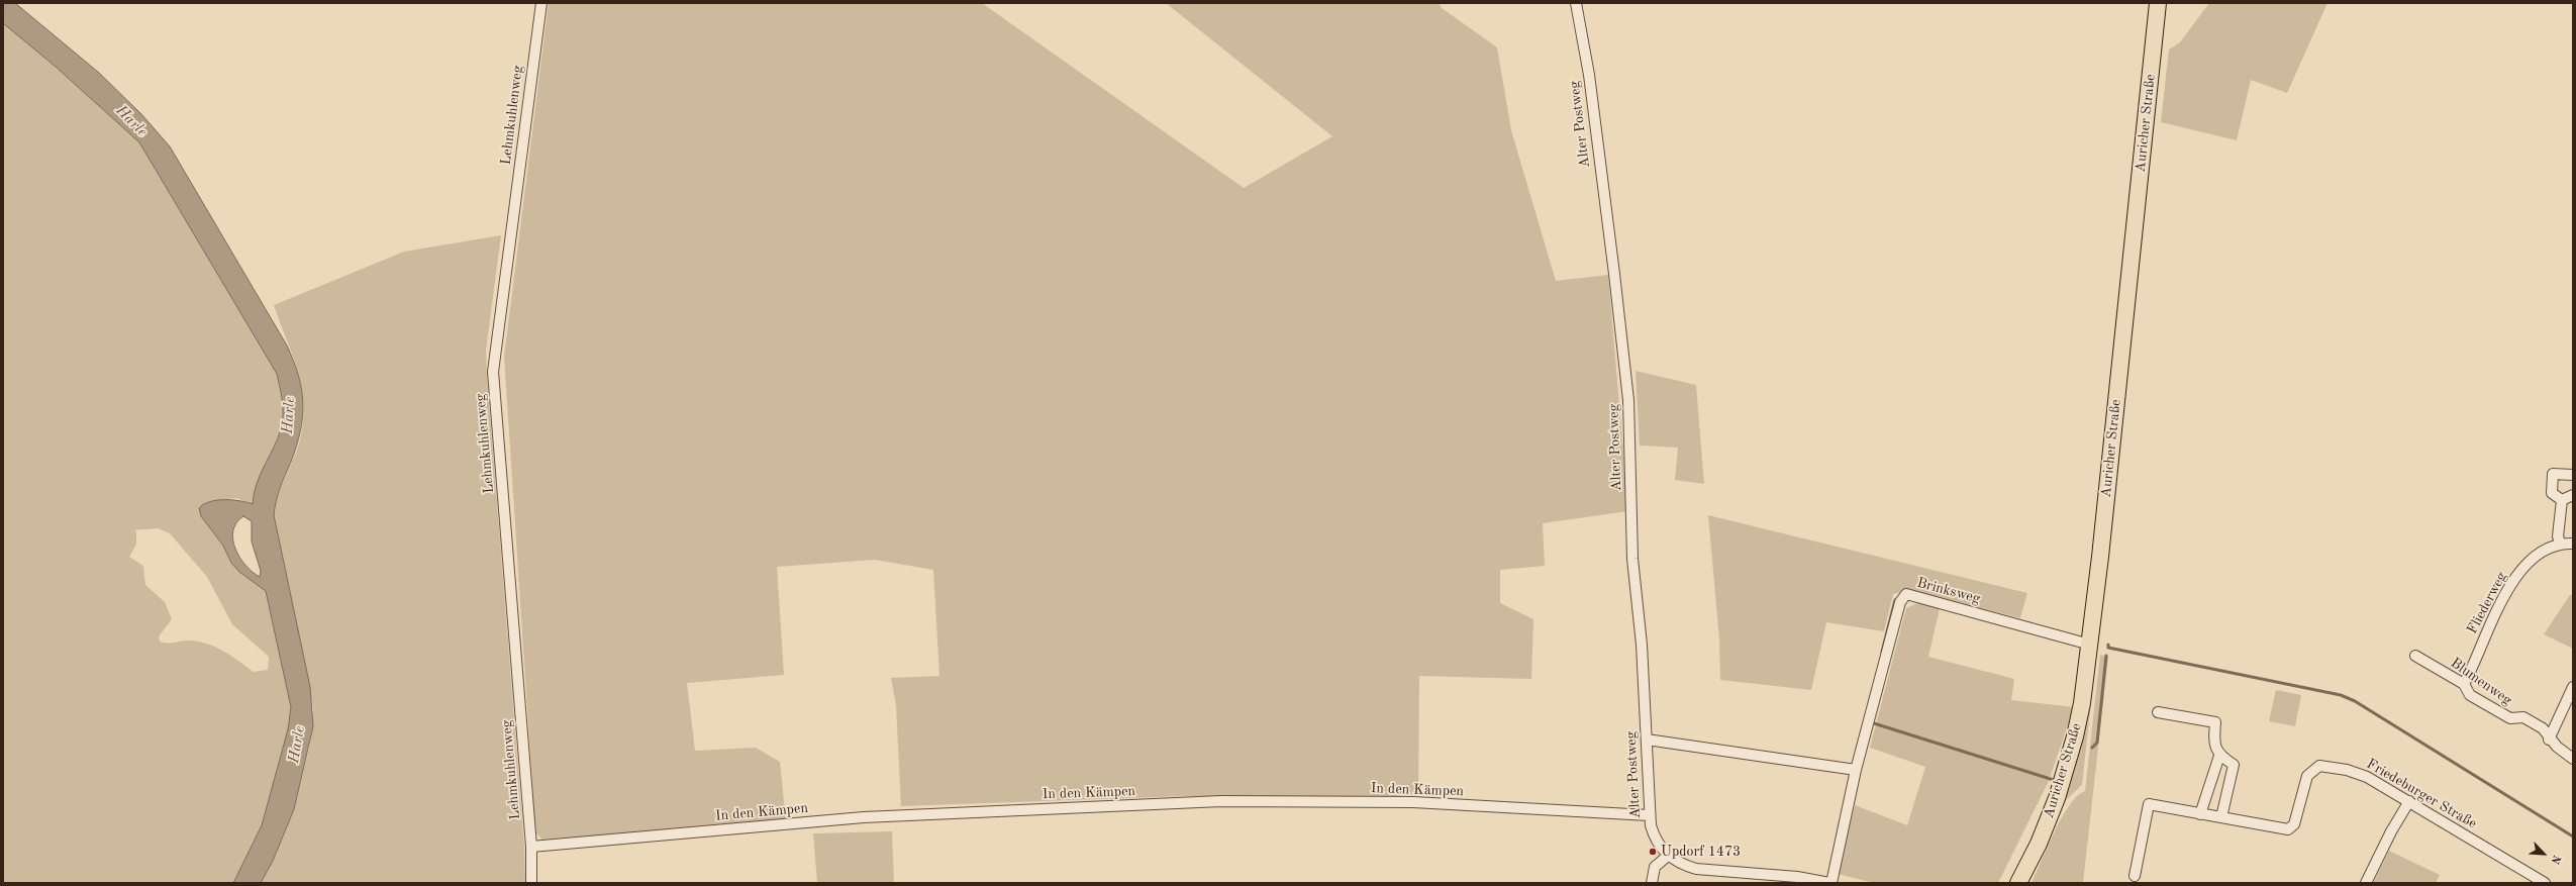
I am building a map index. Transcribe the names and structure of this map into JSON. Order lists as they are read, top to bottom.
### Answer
{
  "streets": {
    "main road": ["Auricher Straße"],
    "street": [
      "Lehmkuhlenweg",
      "Alter Postweg",
      "Brinksweg",
      "Fliederweg",
      "Blumenweg",
      "In den Kämpen",
      "Friedeburger Straße"
    ]
  },
  "crossings": [
    ["Lehmkuhlenweg", "In den Kämpen"],
    ["Auricher Straße", "Brinksweg"],
    ["Alter Postweg", "In den Kämpen"],
    ["Fliederweg", "Blumenweg"]
  ],
  "water": ["Harle"],
  "places": ["Updorf 1473"],
  "north": "bottom right"
}
